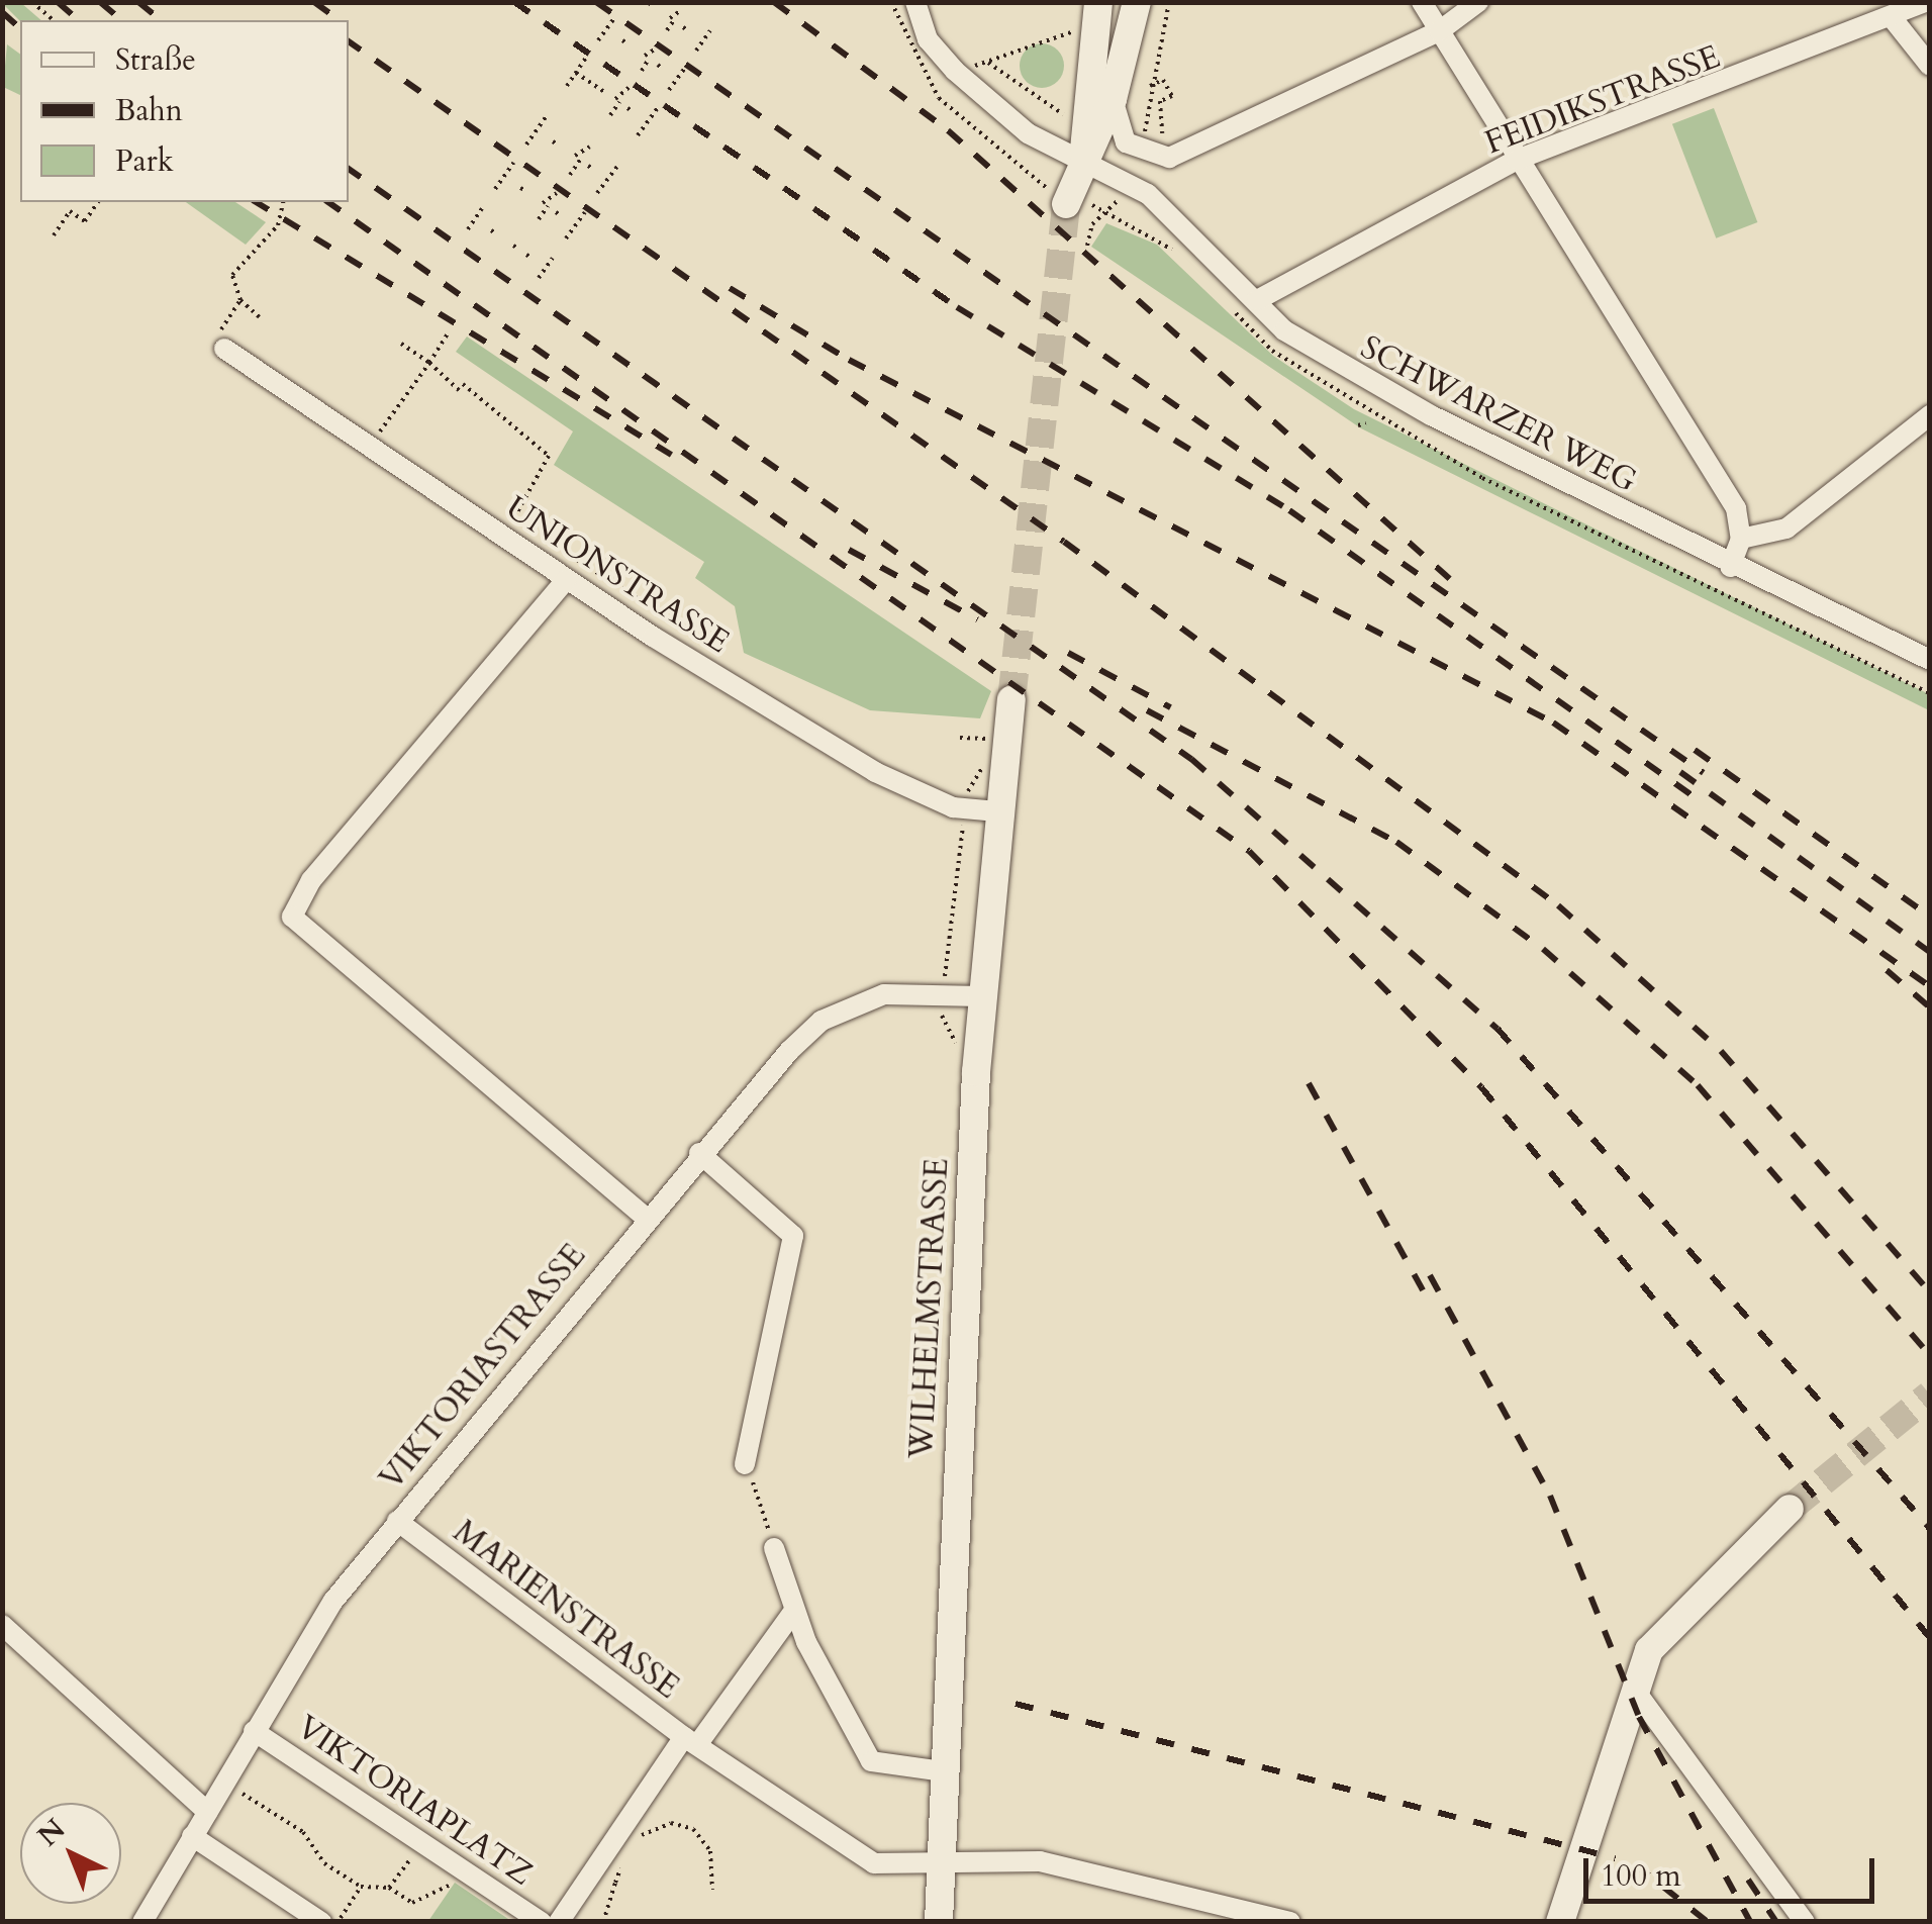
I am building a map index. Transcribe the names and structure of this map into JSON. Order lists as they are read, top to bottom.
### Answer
{
  "streets": {
    "main road": ["WILHELMSTRASSE"],
    "street": [
      "FEIDIKSTRASSE",
      "SCHWARZER WEG",
      "UNIONSTRASSE",
      "VIKTORIASTRASSE",
      "MARIENSTRASSE",
      "VIKTORIAPLATZ"
    ]
  },
  "crossings": [
    ["FEIDIKSTRASSE", "SCHWARZER WEG"],
    ["UNIONSTRASSE", "WILHELMSTRASSE"],
    ["WILHELMSTRASSE", "VIKTORIASTRASSE"],
    ["WILHELMSTRASSE", "MARIENSTRASSE"],
    ["VIKTORIASTRASSE", "MARIENSTRASSE"],
    ["VIKTORIASTRASSE", "VIKTORIAPLATZ"]
  ],
  "legend": ["Straße", "Bahn", "Park"],
  "scale_bar": "100 m",
  "north": "top left"
}
